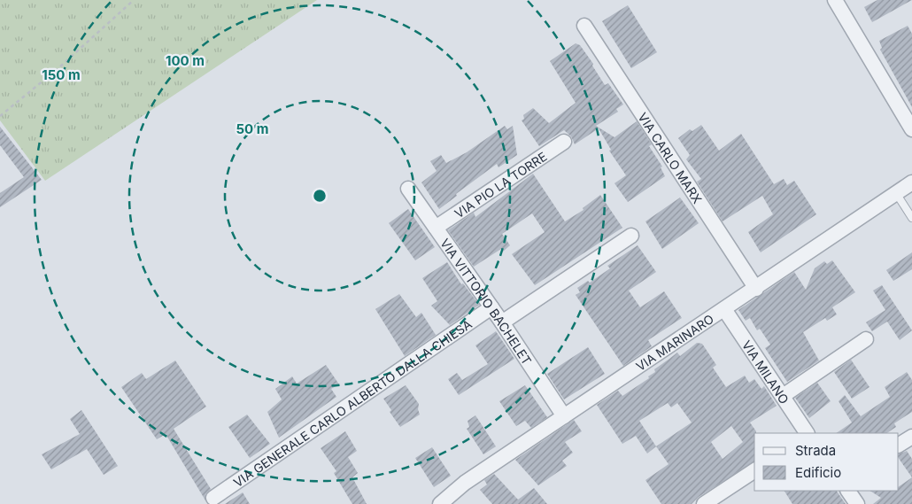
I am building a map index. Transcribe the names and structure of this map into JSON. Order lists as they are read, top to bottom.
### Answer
{
  "streets": {
    "street": [
      "VIA CARLO MARX",
      "VIA PIO LA TORRE",
      "VIA VITTORIO BACHELET",
      "VIA MARINARO",
      "VIA MILANO",
      "VIA GENERALE CARLO ALBERTO DALLA CHIESA"
    ]
  },
  "crossings": [
    ["VIA CARLO MARX", "VIA MARINARO"],
    ["VIA PIO LA TORRE", "VIA VITTORIO BACHELET"],
    ["VIA VITTORIO BACHELET", "VIA MARINARO"],
    ["VIA VITTORIO BACHELET", "VIA GENERALE CARLO ALBERTO DALLA CHIESA"],
    ["VIA MARINARO", "VIA MILANO"]
  ],
  "legend": ["Strada", "Edificio"],
  "rings": ["100 m", "150 m", "50 m"]
}
